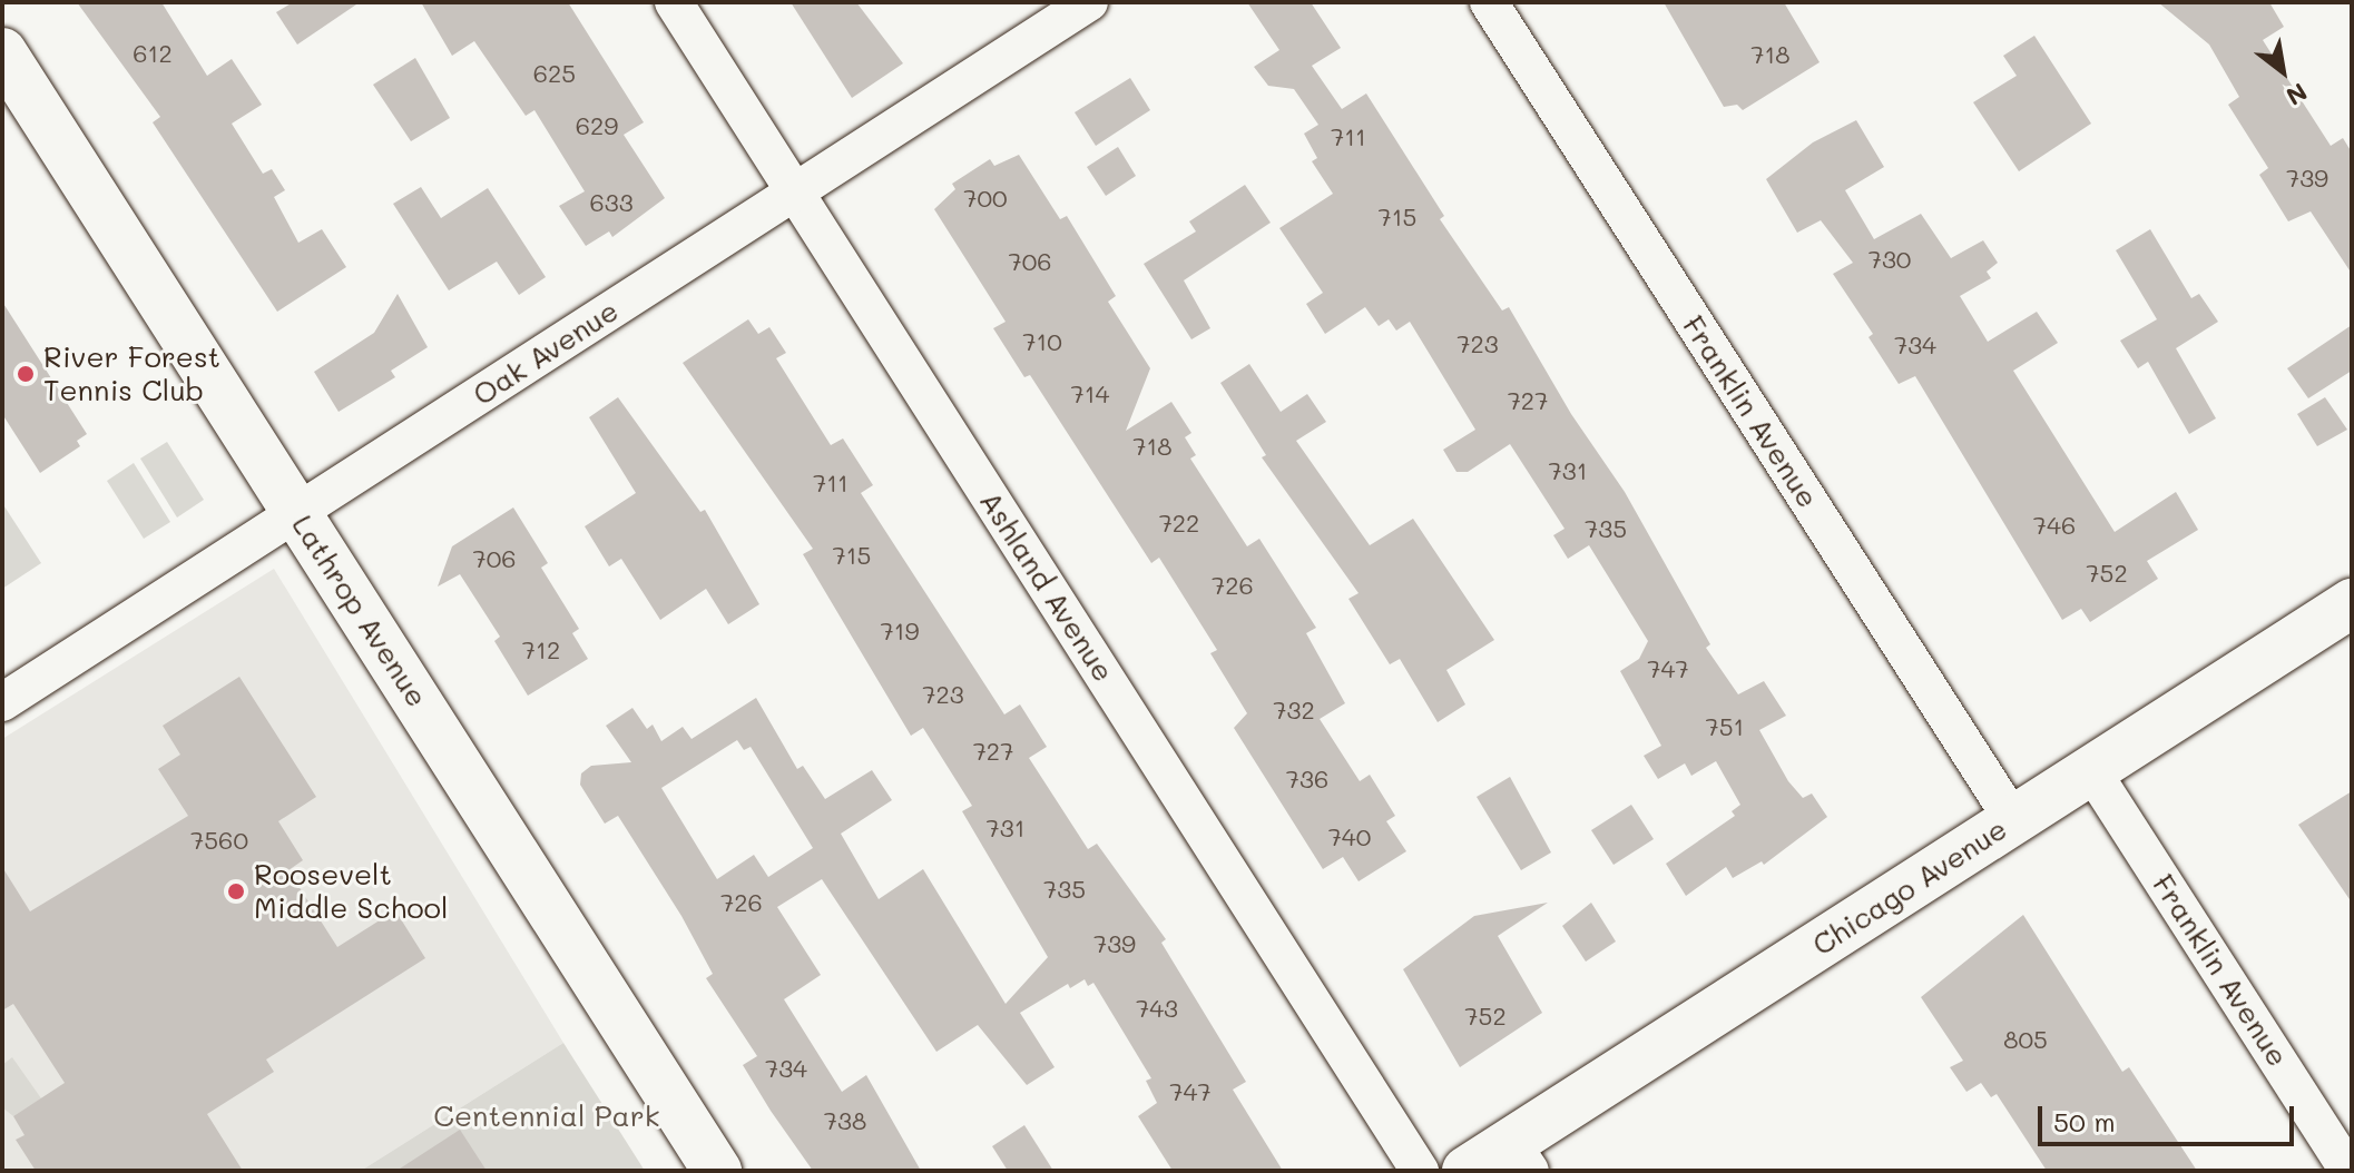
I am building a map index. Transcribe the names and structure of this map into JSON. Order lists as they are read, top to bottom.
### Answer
{
  "streets": {
    "street": [
      "Oak Avenue",
      "Franklin Avenue",
      "Ashland Avenue",
      "Lathrop Avenue",
      "Chicago Avenue"
    ]
  },
  "crossings": [
    ["Oak Avenue", "Ashland Avenue"],
    ["Oak Avenue", "Lathrop Avenue"],
    ["Franklin Avenue", "Chicago Avenue"]
  ],
  "parks": ["Centennial Park"],
  "places": ["River Forest Tennis Club", "Roosevelt Middle School"],
  "house_numbers": [
    "612",
    "718",
    "625",
    "629",
    "711",
    "739",
    "700",
    "633",
    "715",
    "730",
    "706",
    "710",
    "723",
    "734",
    "714",
    "727",
    "718",
    "731",
    "711",
    "722",
    "746",
    "735",
    "715",
    "706",
    "752",
    "726",
    "719",
    "712",
    "747",
    "723",
    "732",
    "751",
    "727",
    "736",
    "731",
    "740",
    "7560",
    "735",
    "726",
    "739",
    "743",
    "752",
    "805",
    "734",
    "747",
    "738"
  ],
  "scale_bar": "50 m",
  "north": "bottom right"
}
